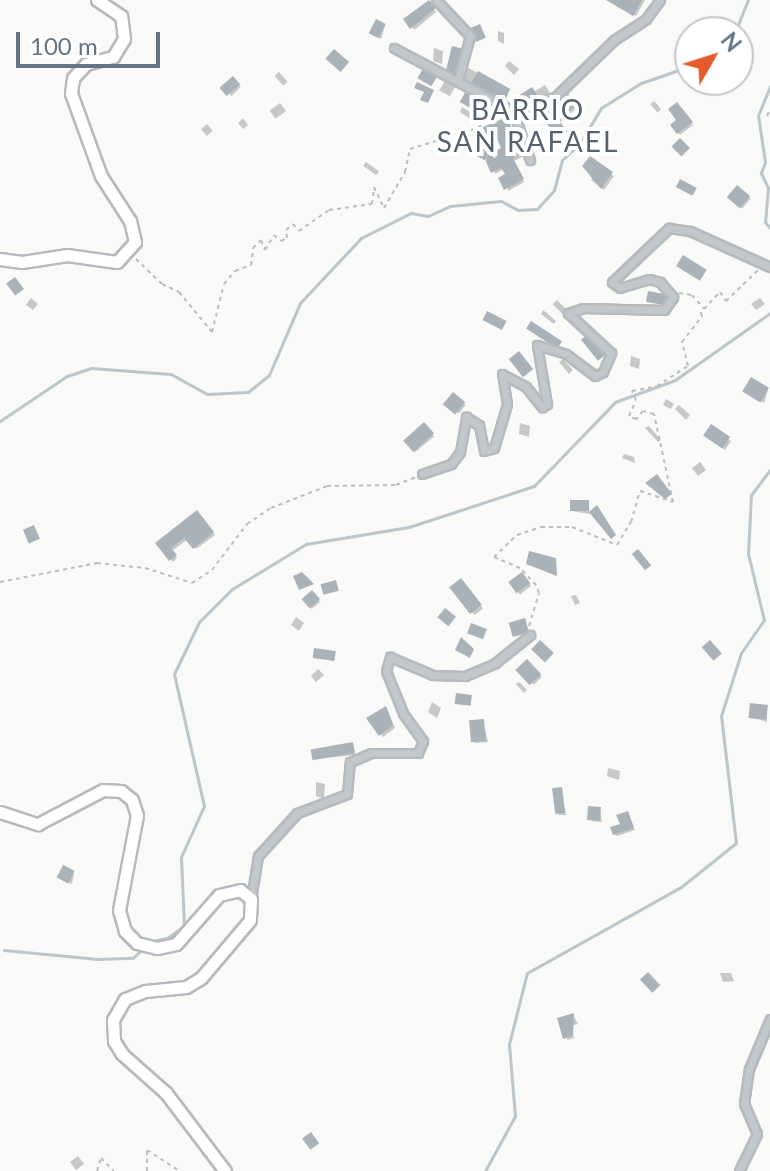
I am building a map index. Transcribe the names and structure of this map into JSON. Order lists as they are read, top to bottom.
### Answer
{
  "districts": ["BARRIO SAN RAFAEL"],
  "scale_bar": "100 m",
  "north": "top right"
}
